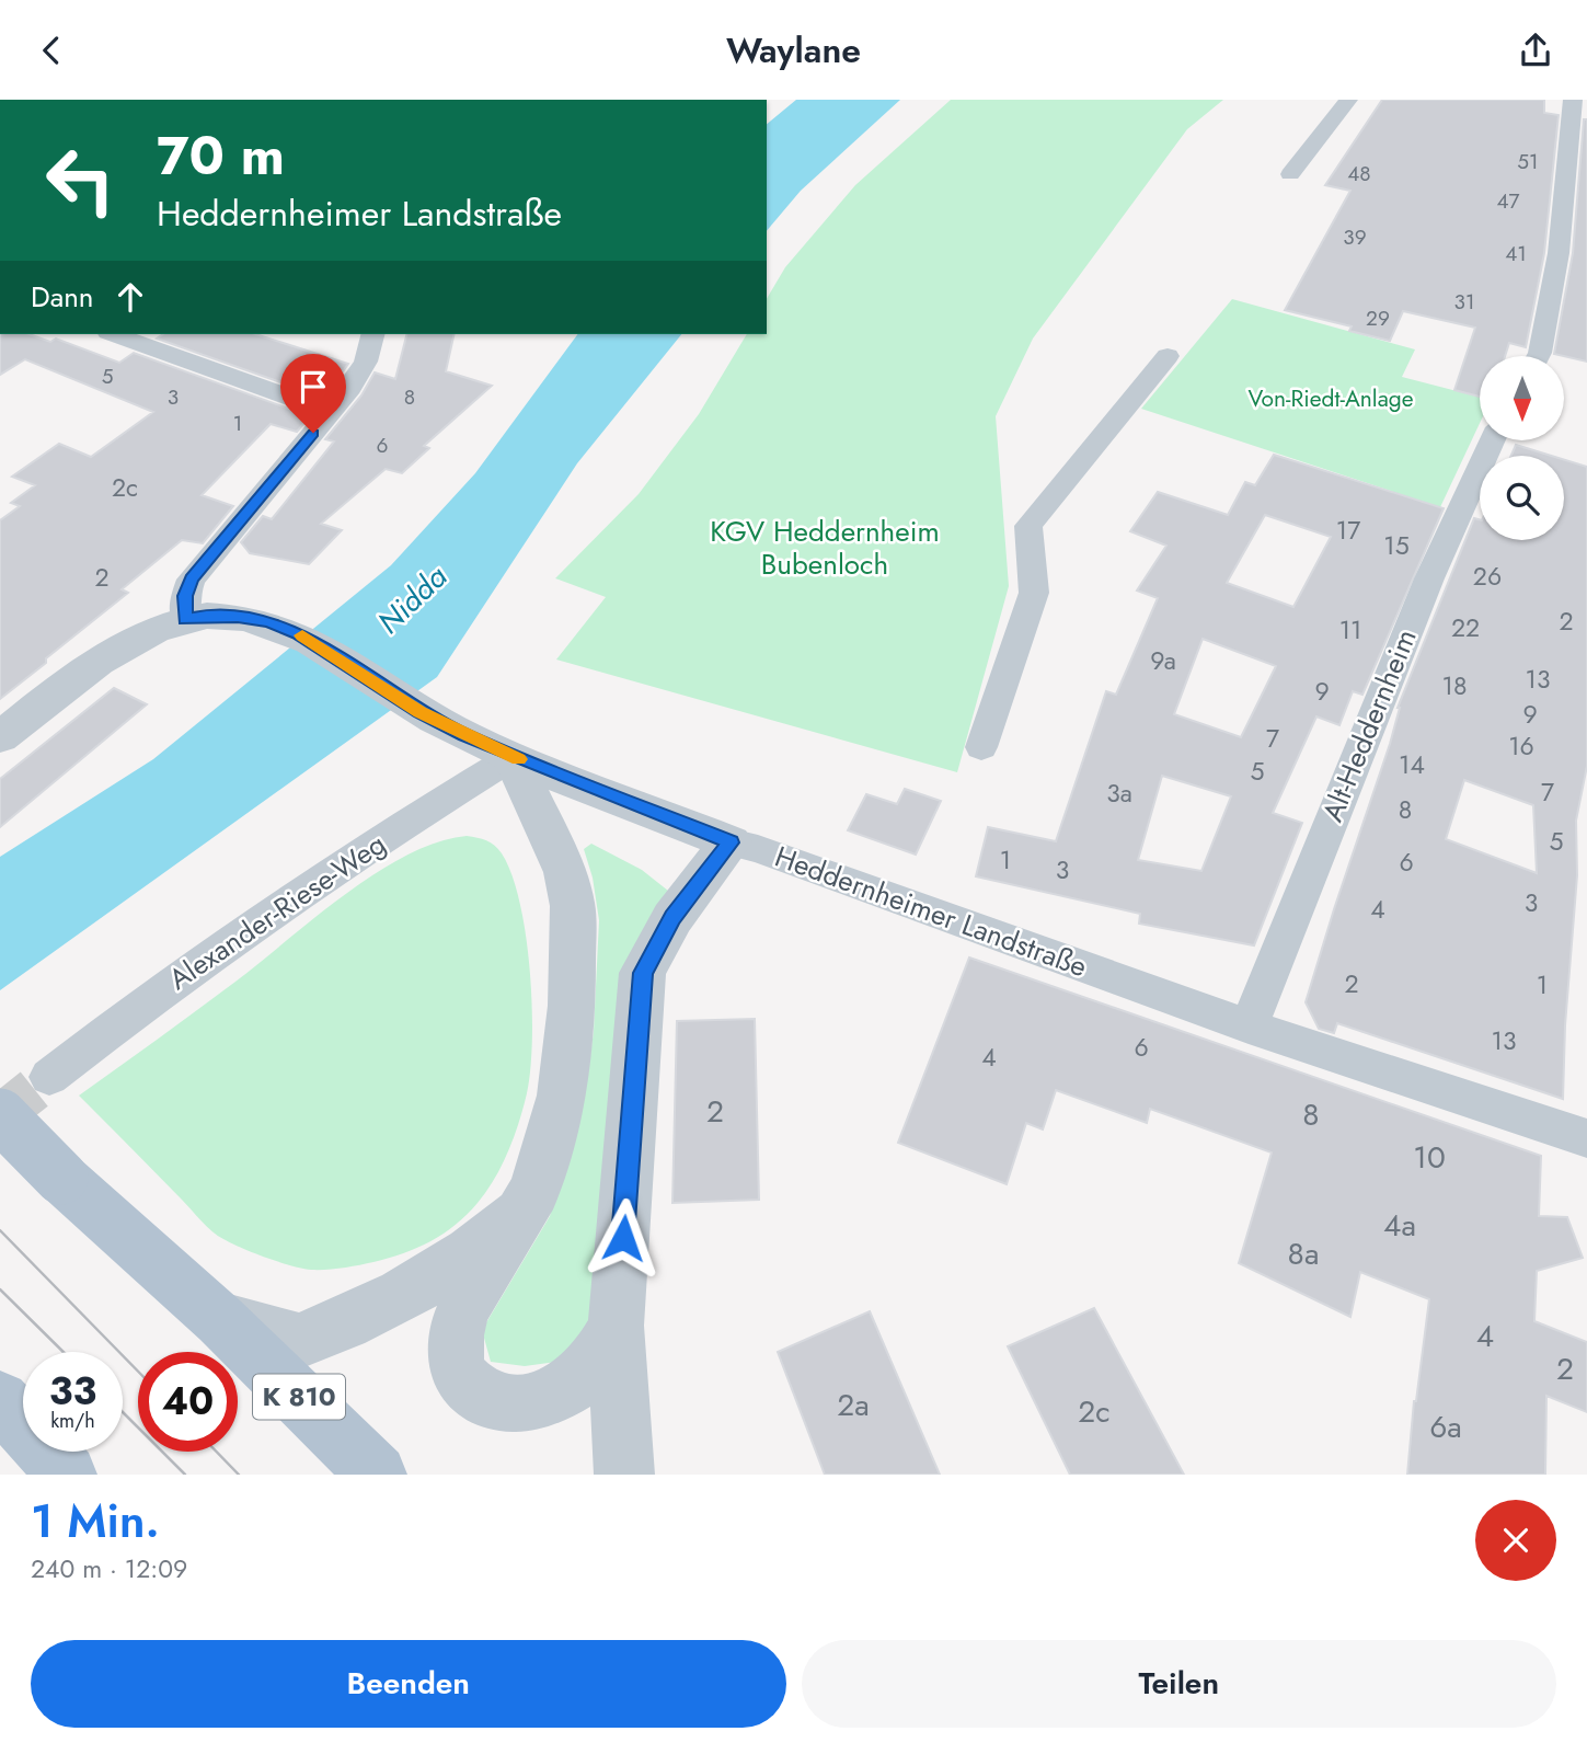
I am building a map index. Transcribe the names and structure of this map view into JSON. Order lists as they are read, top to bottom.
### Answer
{
  "streets": {
    "main road": ["K 810"],
    "street": ["Alt-Heddernheim", "Alexander-Riese-Weg", "Heddernheimer Landstraße"]
  },
  "crossings": [
    ["Alt-Heddernheim", "Heddernheimer Landstraße"],
    ["Alexander-Riese-Weg", "Heddernheimer Landstraße"]
  ],
  "water": ["Nidda"],
  "parks": ["Von-Riedt-Anlage", "KGV Heddernheim Bubenloch"],
  "house_numbers": [
    "51",
    "48",
    "47",
    "39",
    "41",
    "31",
    "29",
    "5",
    "3",
    "8",
    "1",
    "6",
    "2c",
    "17",
    "15",
    "26",
    "2",
    "2",
    "22",
    "11",
    "9a",
    "13",
    "18",
    "9",
    "9",
    "7",
    "16",
    "14",
    "5",
    "7",
    "3a",
    "8",
    "5",
    "1",
    "6",
    "3",
    "3",
    "4",
    "2",
    "1",
    "13",
    "6",
    "4",
    "2",
    "8",
    "10",
    "4a",
    "8a",
    "4",
    "2",
    "2a",
    "2c",
    "6a"
  ],
  "north": "bottom",
  "page": {
    "header": "Waylane",
    "turn": ["70 m", "Heddernheimer Landstraße"],
    "then": "Dann",
    "speed": "33 km/h",
    "limit": "40",
    "heading": ["1 Min.", "240 m · 12:09"],
    "buttons": ["Beenden", "Teilen"]
  }
}
